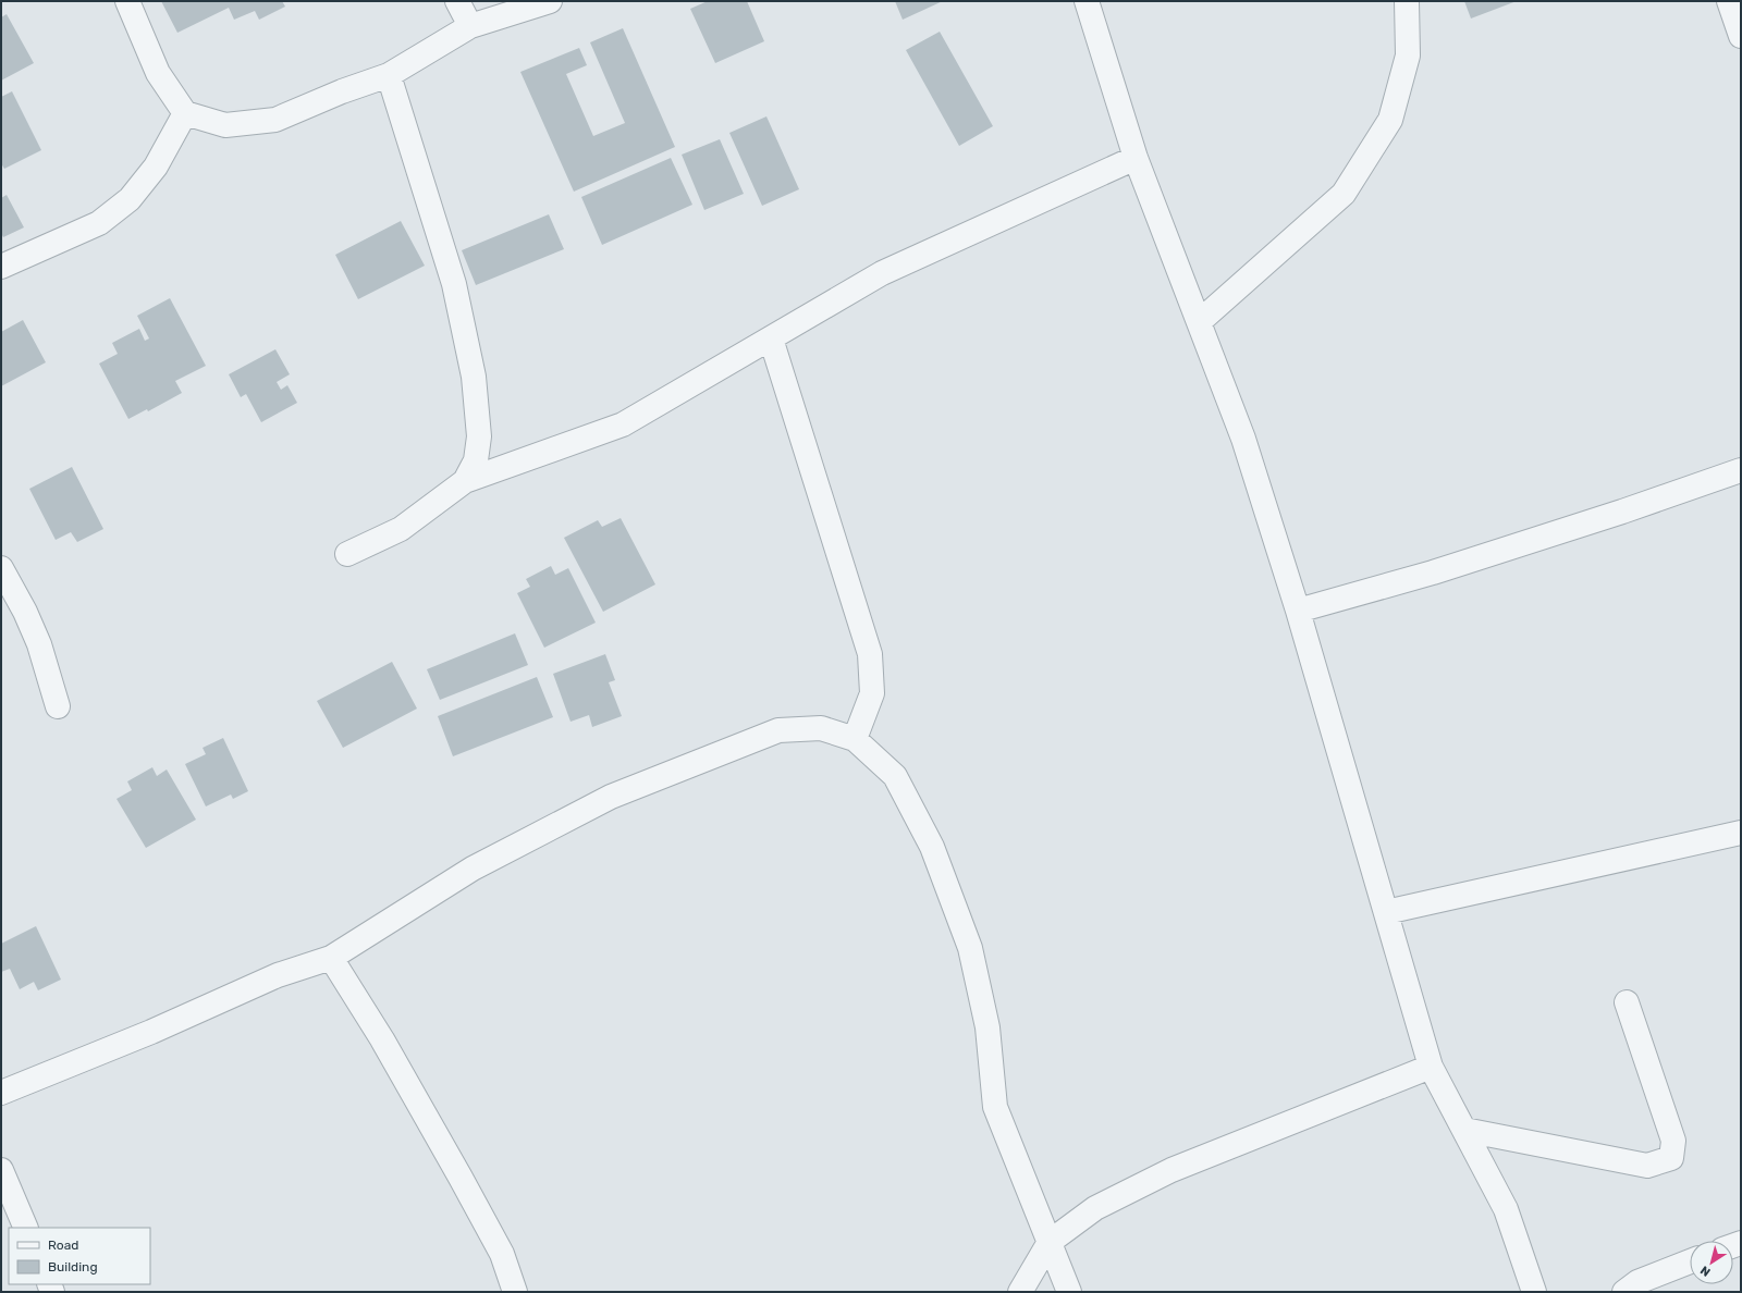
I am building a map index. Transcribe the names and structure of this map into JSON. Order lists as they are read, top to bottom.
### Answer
{
  "legend": ["Road", "Building"],
  "north": "bottom left"
}
